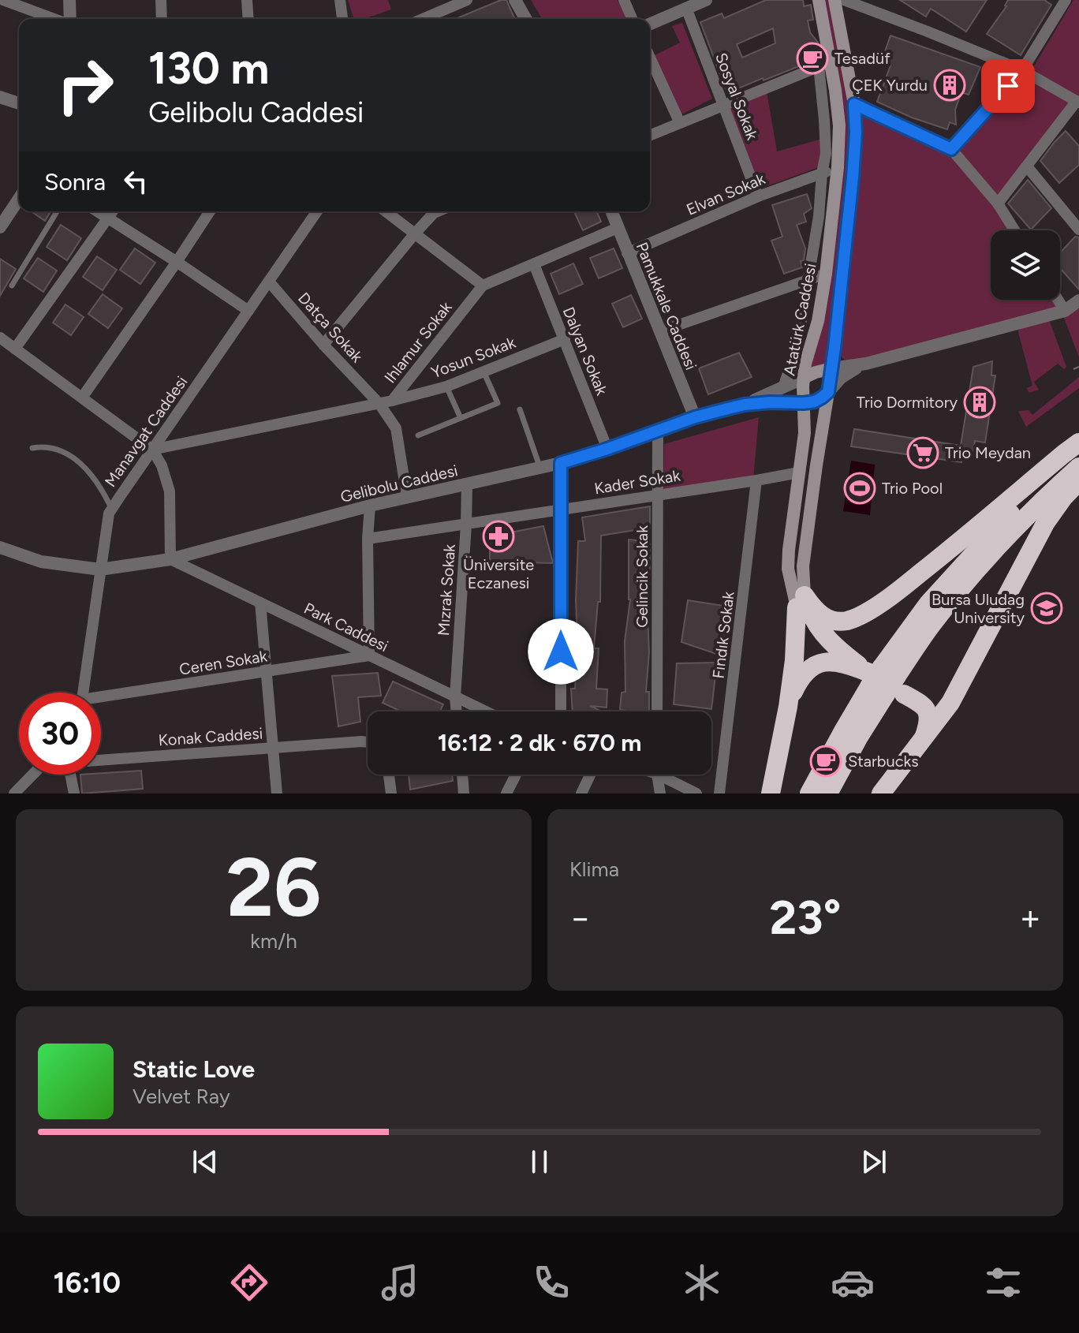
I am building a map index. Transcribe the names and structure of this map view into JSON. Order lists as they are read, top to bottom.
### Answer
{
  "streets": {
    "main road": ["Atatürk Caddesi"],
    "street": [
      "Sosyal Sokak",
      "Elvan Sokak",
      "Pamukkale Caddesi",
      "Datça Sokak",
      "Ihlamur Sokak",
      "Dalyan Sokak",
      "Yosun Sokak",
      "Manavgat Caddesi",
      "Kader Sokak",
      "Gelibolu Caddesi",
      "Gelincik Sokak",
      "Mızrak Sokak",
      "Park Caddesi",
      "Fındık Sokak",
      "Ceren Sokak",
      "Konak Caddesi"
    ]
  },
  "crossings": [
    ["Sosyal Sokak", "Elvan Sokak"],
    ["Elvan Sokak", "Pamukkale Caddesi"],
    ["Elvan Sokak", "Atatürk Caddesi"],
    ["Pamukkale Caddesi", "Ihlamur Sokak"],
    ["Pamukkale Caddesi", "Gelibolu Caddesi"],
    ["Atatürk Caddesi", "Kader Sokak"],
    ["Atatürk Caddesi", "Gelibolu Caddesi"],
    ["Datça Sokak", "Ihlamur Sokak"],
    ["Datça Sokak", "Manavgat Caddesi"],
    ["Datça Sokak", "Gelibolu Caddesi"],
    ["Ihlamur Sokak", "Dalyan Sokak"],
    ["Ihlamur Sokak", "Yosun Sokak"],
    ["Ihlamur Sokak", "Manavgat Caddesi"],
    ["Dalyan Sokak", "Yosun Sokak"],
    ["Dalyan Sokak", "Gelibolu Caddesi"],
    ["Manavgat Caddesi", "Gelibolu Caddesi"],
    ["Kader Sokak", "Gelincik Sokak"],
    ["Kader Sokak", "Mızrak Sokak"],
    ["Kader Sokak", "Fındık Sokak"],
    ["Gelibolu Caddesi", "Gelincik Sokak"],
    ["Gelibolu Caddesi", "Mızrak Sokak"],
    ["Gelibolu Caddesi", "Park Caddesi"],
    ["Mızrak Sokak", "Park Caddesi"],
    ["Park Caddesi", "Ceren Sokak"]
  ],
  "places": {
    "cafe": ["Tesadüf", "Starbucks"],
    "building": ["ÇEK Yurdu", "Trio Dormitory"],
    "supermarket": ["Trio Meydan"],
    "sports": ["Trio Pool"],
    "pharmacy": ["Üniversite Eczanesi"],
    "school or university": ["Bursa Uludag University"]
  },
  "page": {
    "turn": ["130 m", "Gelibolu Caddesi"],
    "then": "Sonra",
    "limit": "30",
    "trip": "16:12 · 2 dk · 670 m",
    "tile": [
      ["26", "km/h"],
      "Klima"
    ],
    "heat": ["−", "23°", "+"],
    "song": ["Static Love", "Velvet Ray"],
    "tabs": "16:10"
  }
}
